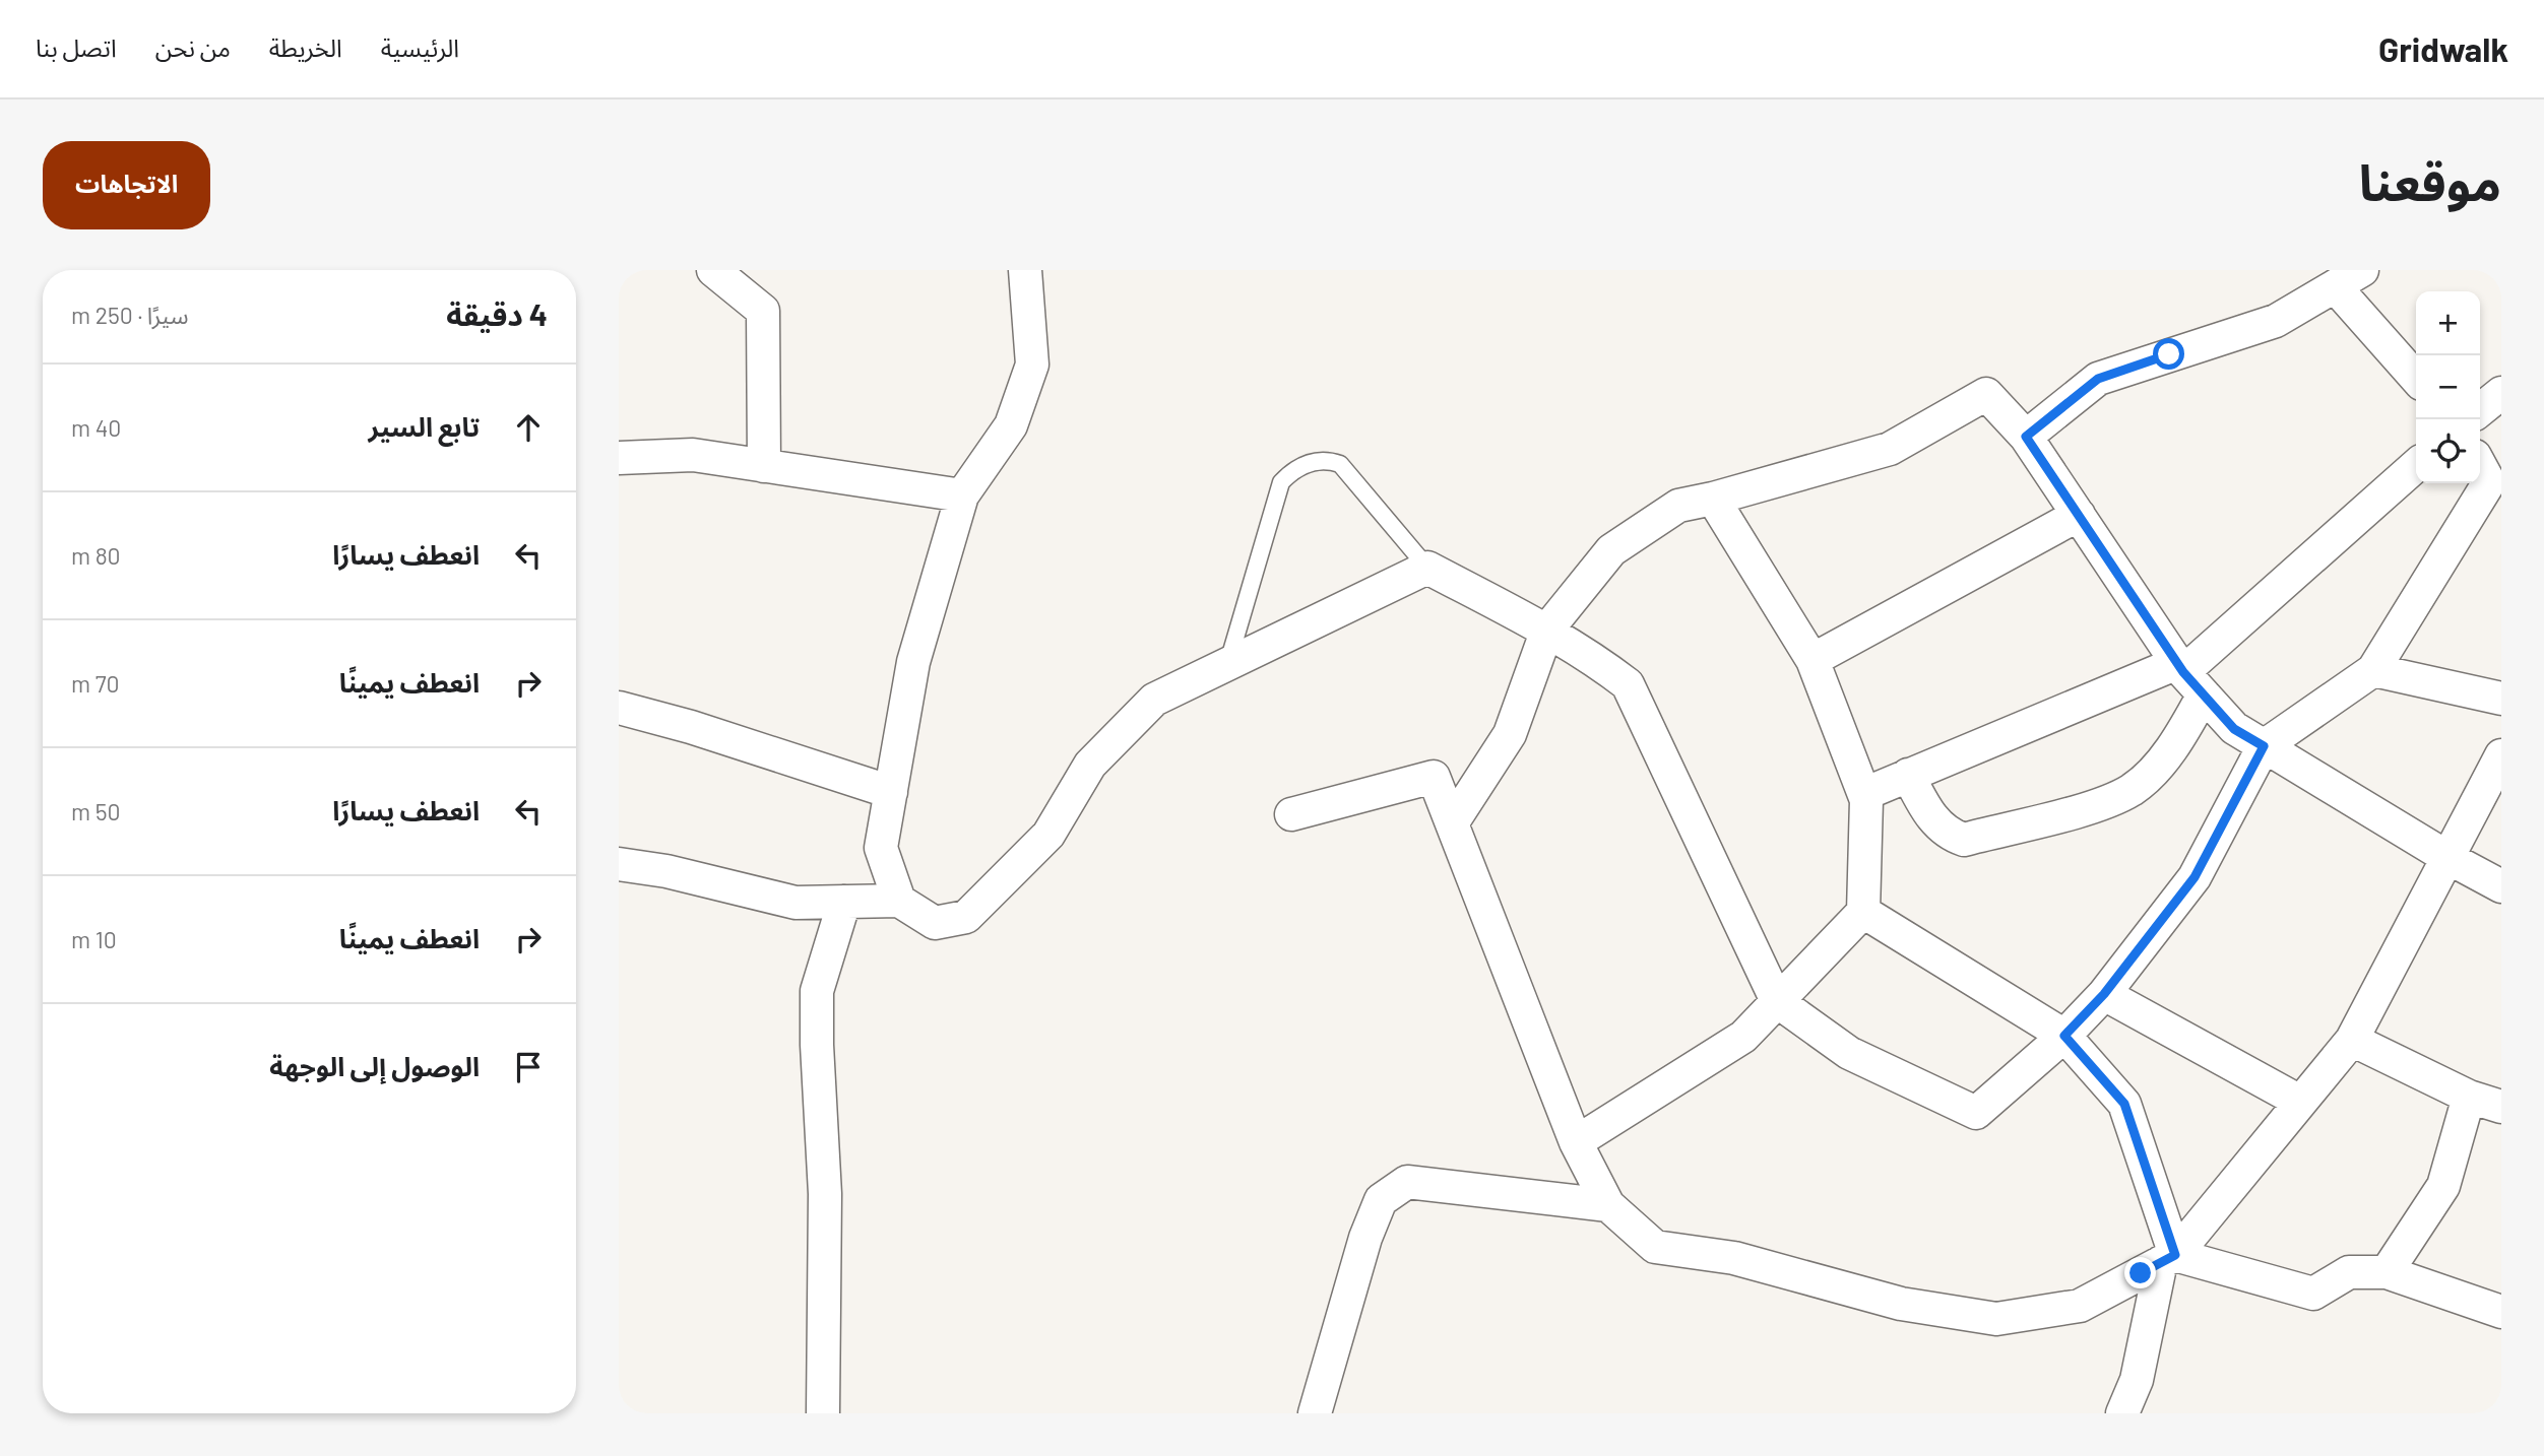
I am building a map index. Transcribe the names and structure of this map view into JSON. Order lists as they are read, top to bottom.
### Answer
{
  "page": {
    "header": "Gridwalk",
    "nav": [
      "الرئيسية",
      "الخريطة",
      "من نحن",
      "اتصل بنا"
    ],
    "title": "موقعنا",
    "buttons": "الاتجاهات",
    "heading": ["4 دقيقة", "سيرًا · 250 m"],
    "map_buttons": ["+", "−"],
    "list": [
      ["تابع السير", "40 m"],
      ["انعطف يسارًا", "80 m"],
      ["انعطف يمينًا", "70 m"],
      ["انعطف يسارًا", "50 m"],
      ["انعطف يمينًا", "10 m"],
      "الوصول إلى الوجهة"
    ]
  }
}
